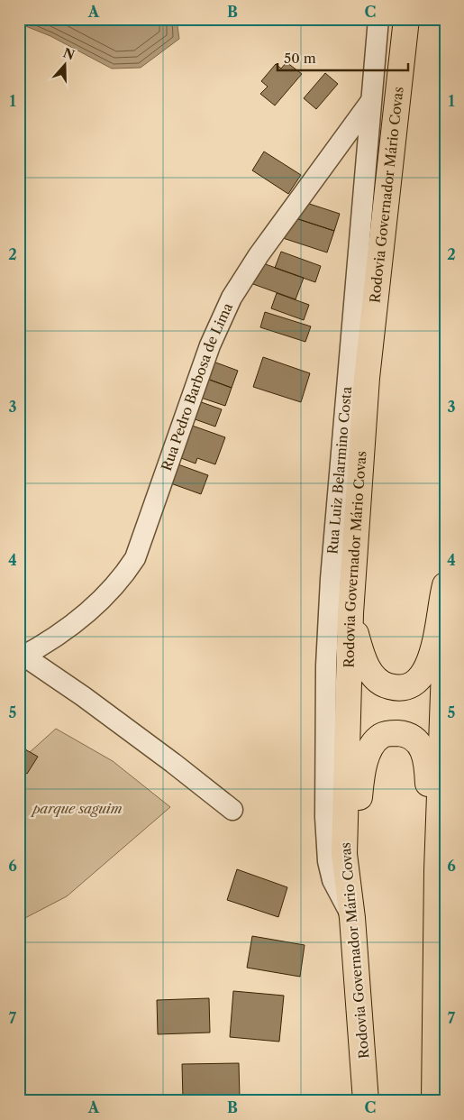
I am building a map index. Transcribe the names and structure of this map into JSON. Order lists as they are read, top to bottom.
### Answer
{
  "streets": {
    "highway": ["Rodovia Governador Mário Covas"],
    "street": ["Rua Pedro Barbosa de Lima", "Rua Luiz Belarmino Costa"]
  },
  "crossings": [
    ["Rodovia Governador Mário Covas", "Rua Luiz Belarmino Costa"],
    ["Rua Pedro Barbosa de Lima", "Rua Luiz Belarmino Costa"]
  ],
  "parks": ["parque saguim"],
  "scale_bar": "50 m",
  "north": "top",
  "grid": {
    "columns": ["A", "B", "C"],
    "rows": [
      "1",
      "2",
      "3",
      "4",
      "5",
      "6",
      "7"
    ]
  }
}
